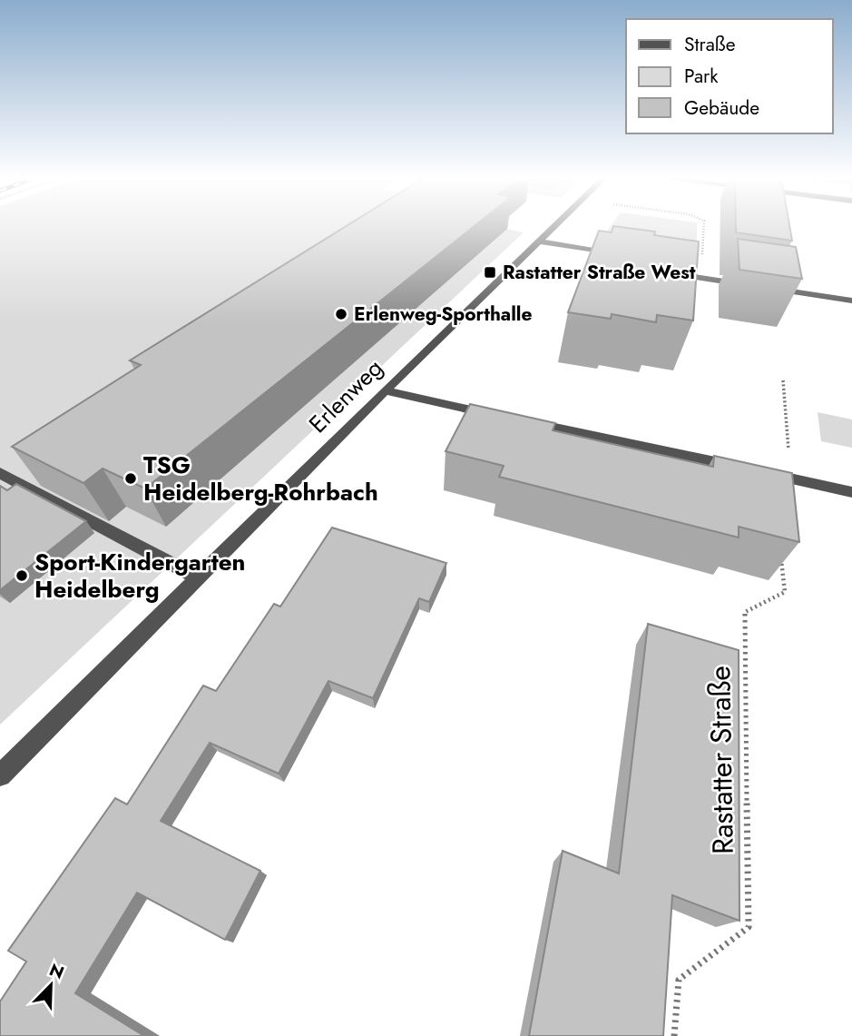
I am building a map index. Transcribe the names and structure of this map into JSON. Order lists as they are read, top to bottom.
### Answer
{
  "streets": {
    "street": ["Erlenweg"],
    "path": ["Rastatter Straße"]
  },
  "places": {
    "transit": ["Rastatter Straße West"],
    "other": ["Erlenweg-Sporthalle", "TSG Heidelberg-Rohrbach", "Sport-Kindergarten Heidelberg"]
  },
  "legend": ["Straße", "Park", "Gebäude"],
  "north": "top right"
}
